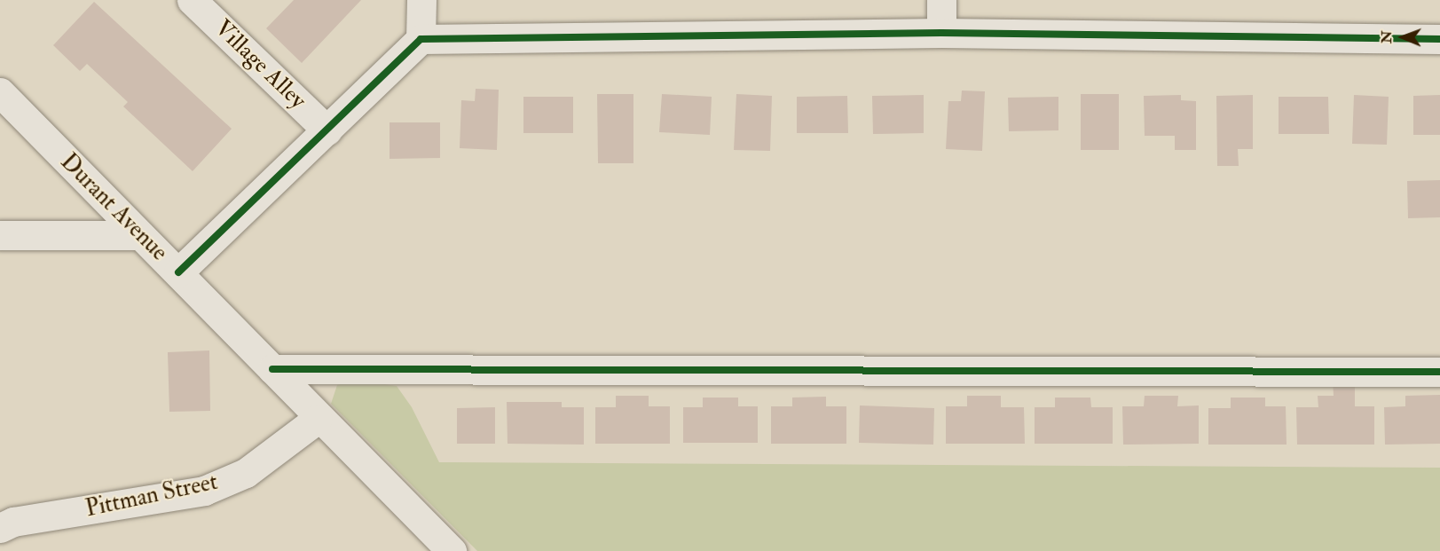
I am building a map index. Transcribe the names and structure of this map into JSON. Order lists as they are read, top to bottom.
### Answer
{
  "streets": {
    "street": ["Village Alley", "Durant Avenue", "Pittman Street"]
  },
  "crossings": [
    ["Durant Avenue", "Pittman Street"]
  ],
  "north": "left"
}
